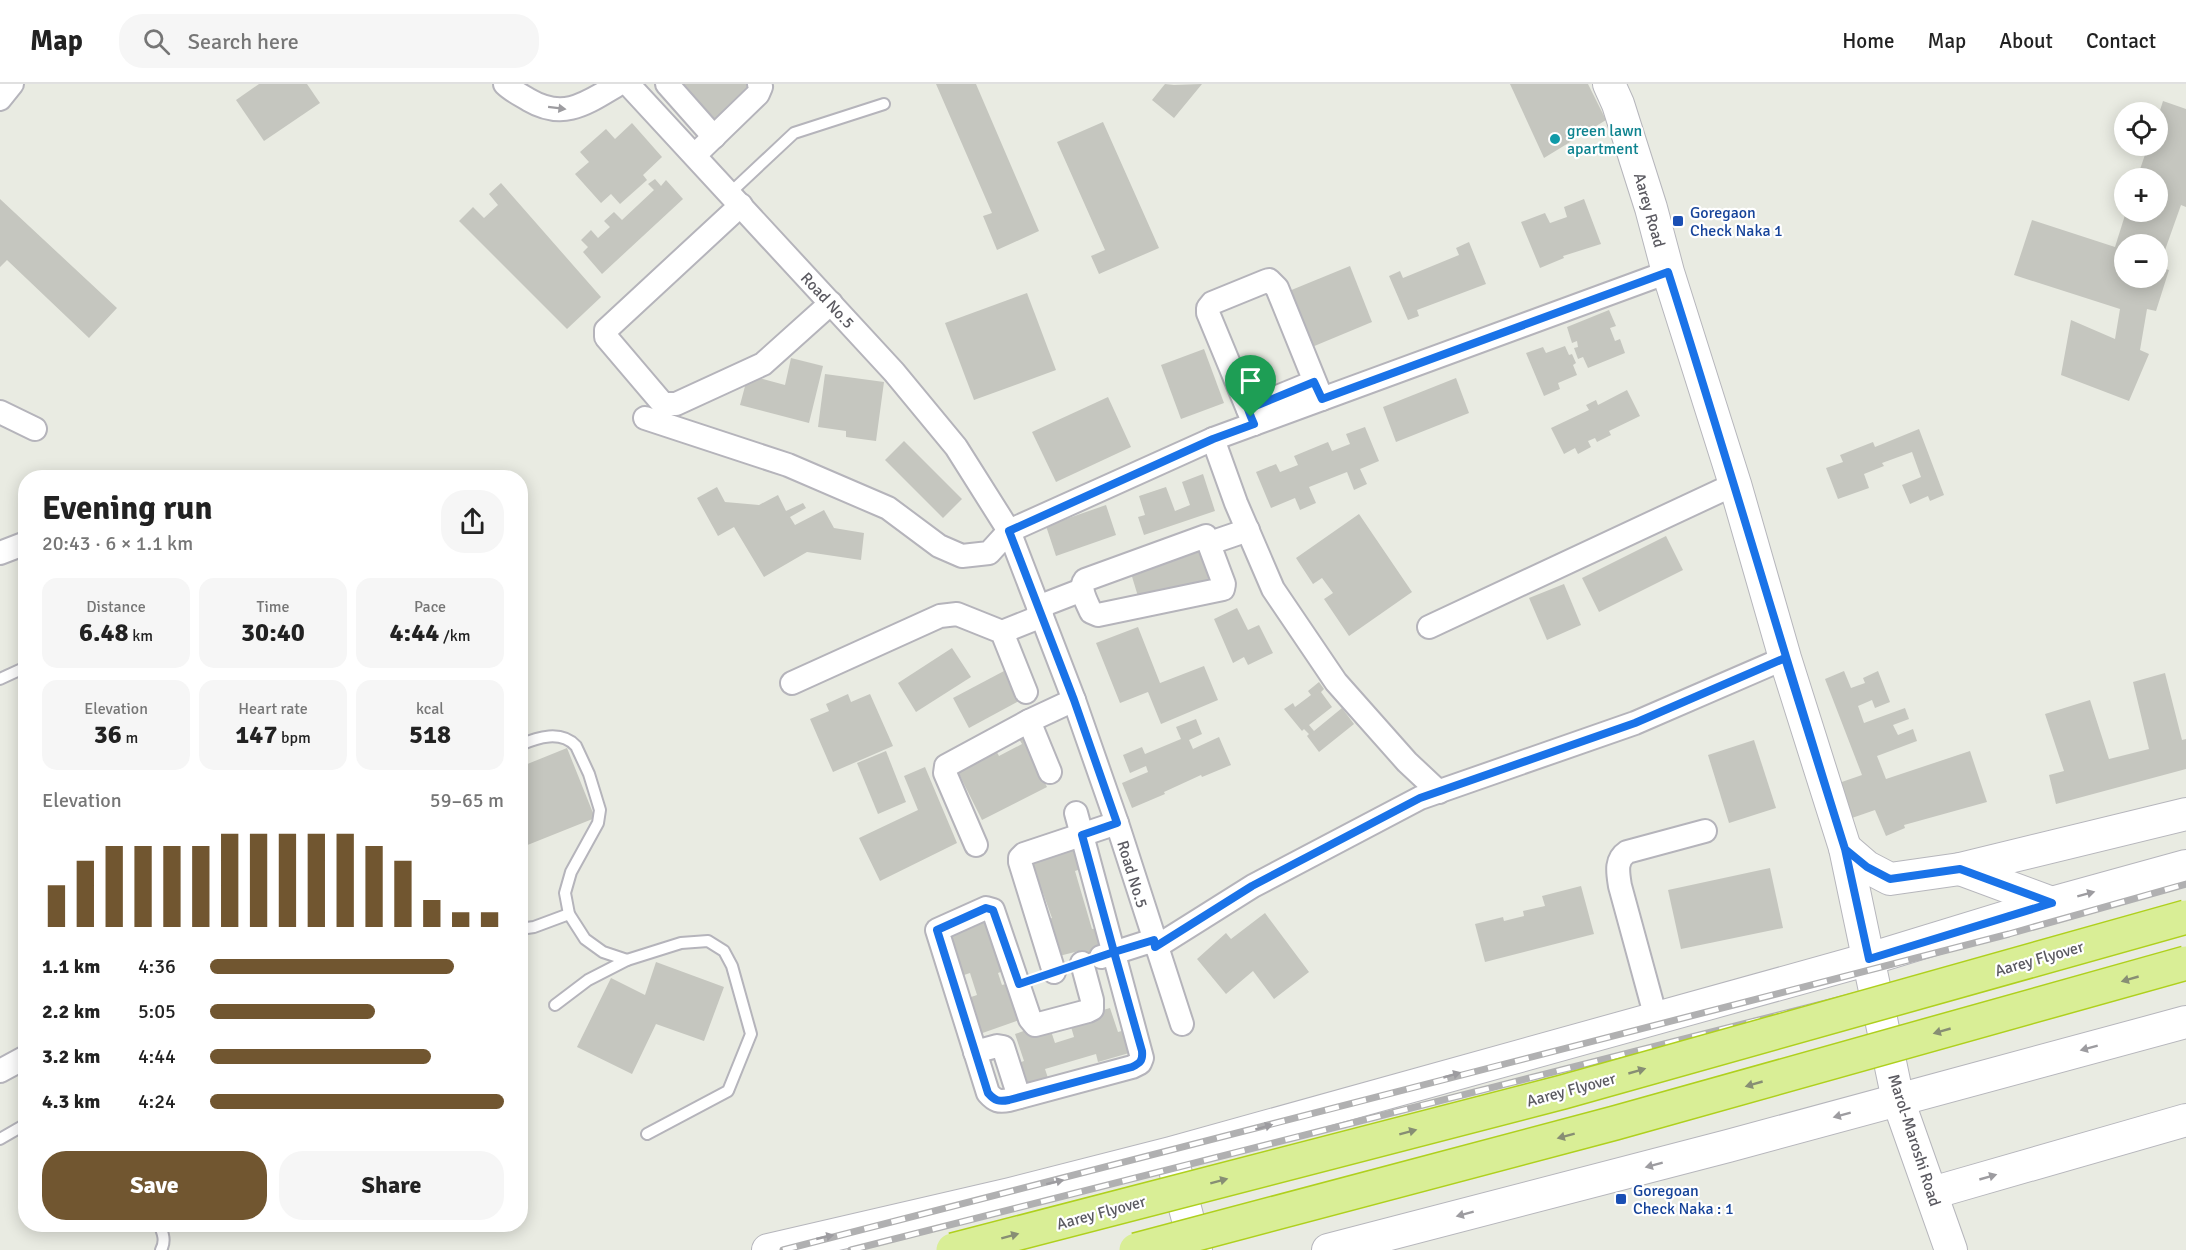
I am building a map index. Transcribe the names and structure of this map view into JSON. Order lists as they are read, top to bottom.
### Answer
{
  "streets": {
    "highway": ["Aarey Flyover"],
    "main road": ["Aarey Road", "Marol-Maroshi Road"],
    "street": ["Road No.5"]
  },
  "crossings": [
    ["Aarey Road", "Marol-Maroshi Road"]
  ],
  "places": {
    "other": ["green lawn apartment"],
    "transit": ["Goregaon Check Naka 1", "Goregoan Check Naka : 1"]
  },
  "page": {
    "header": "Map",
    "search": "Search here",
    "nav": [
      "Home",
      "Map",
      "About",
      "Contact"
    ],
    "map_buttons": ["+", "−"],
    "heading": ["Evening run", "20:43 · 6 × 1.1 km"],
    "stats": [
      ["Distance", "6.48 km"],
      ["Time", "30:40"],
      ["Pace", "4:44 /km"],
      ["Elevation", "36 m"],
      ["Heart rate", "147 bpm"],
      ["kcal", "518"]
    ],
    "chart": ["Elevation", "59–65 m"],
    "list": [
      {
        "name": "1.1 km",
        "note": "4:36"
      },
      {
        "name": "2.2 km",
        "note": "5:05"
      },
      {
        "name": "3.2 km",
        "note": "4:44"
      },
      {
        "name": "4.3 km",
        "note": "4:24"
      }
    ],
    "buttons": ["Save", "Share"]
  }
}
